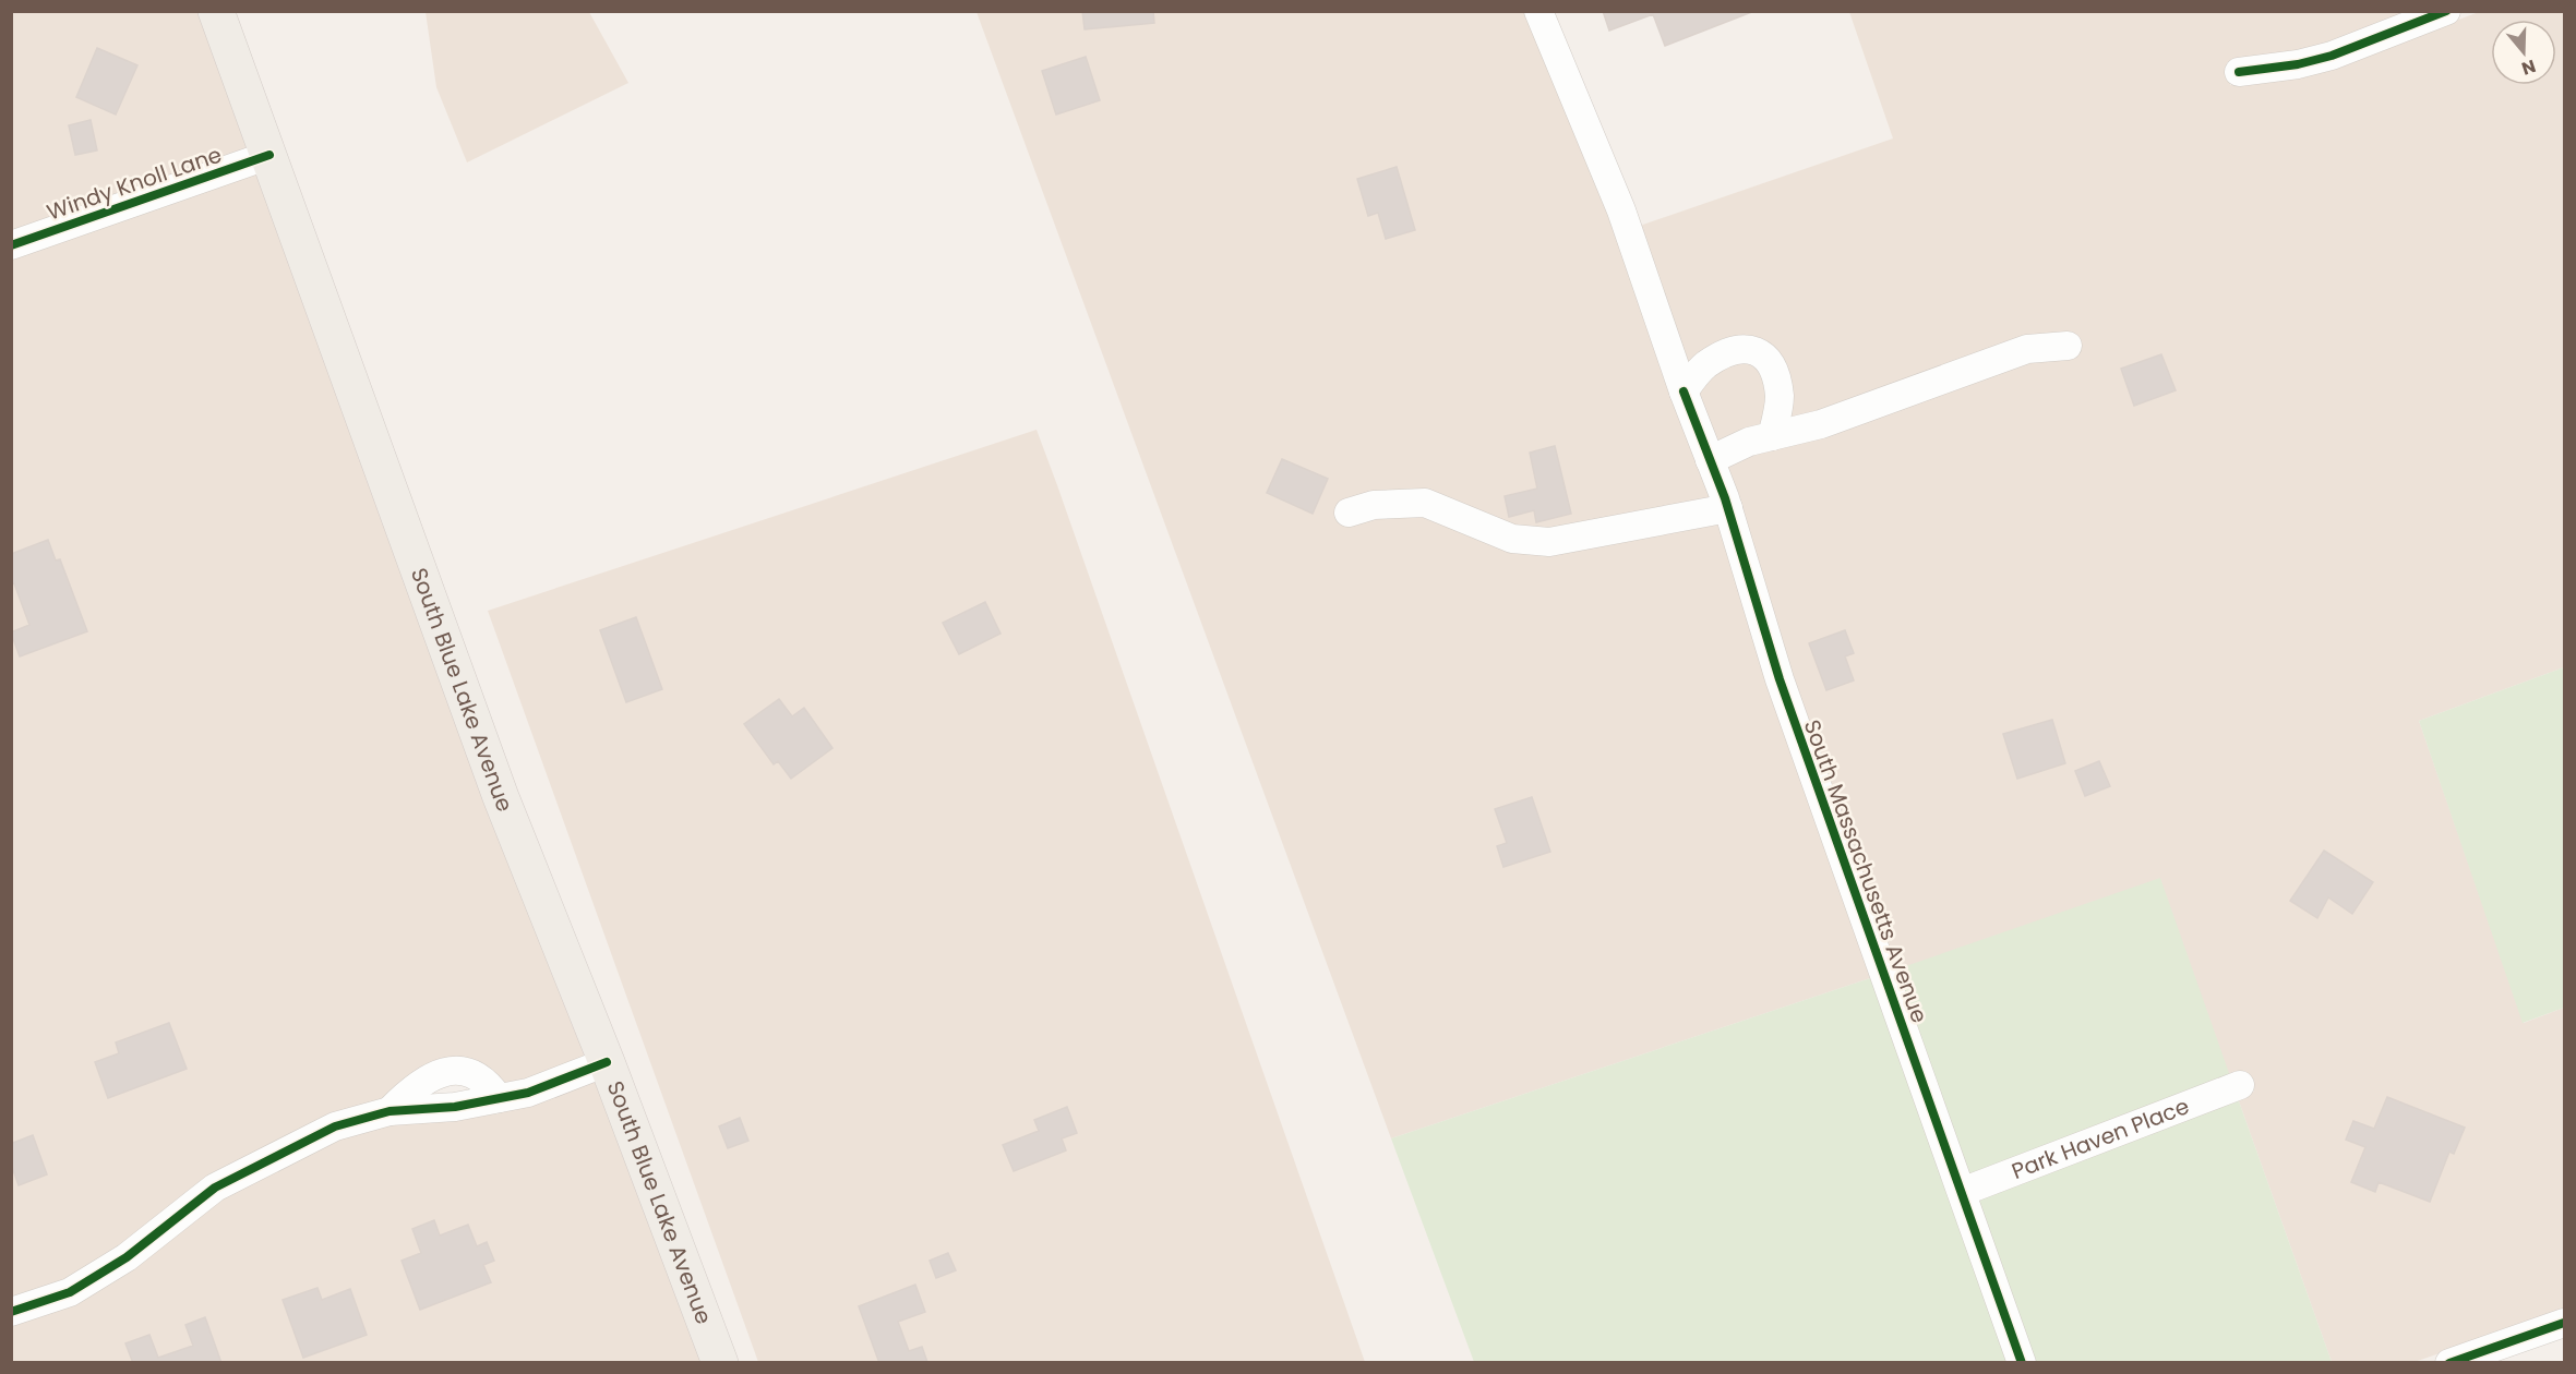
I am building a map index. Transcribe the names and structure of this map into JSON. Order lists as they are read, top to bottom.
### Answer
{
  "streets": {
    "main road": ["South Blue Lake Avenue"],
    "street": ["Windy Knoll Lane", "South Massachusetts Avenue", "Park Haven Place"]
  },
  "crossings": [
    ["Windy Knoll Lane", "South Blue Lake Avenue"],
    ["South Massachusetts Avenue", "Park Haven Place"]
  ],
  "north": "bottom"
}
